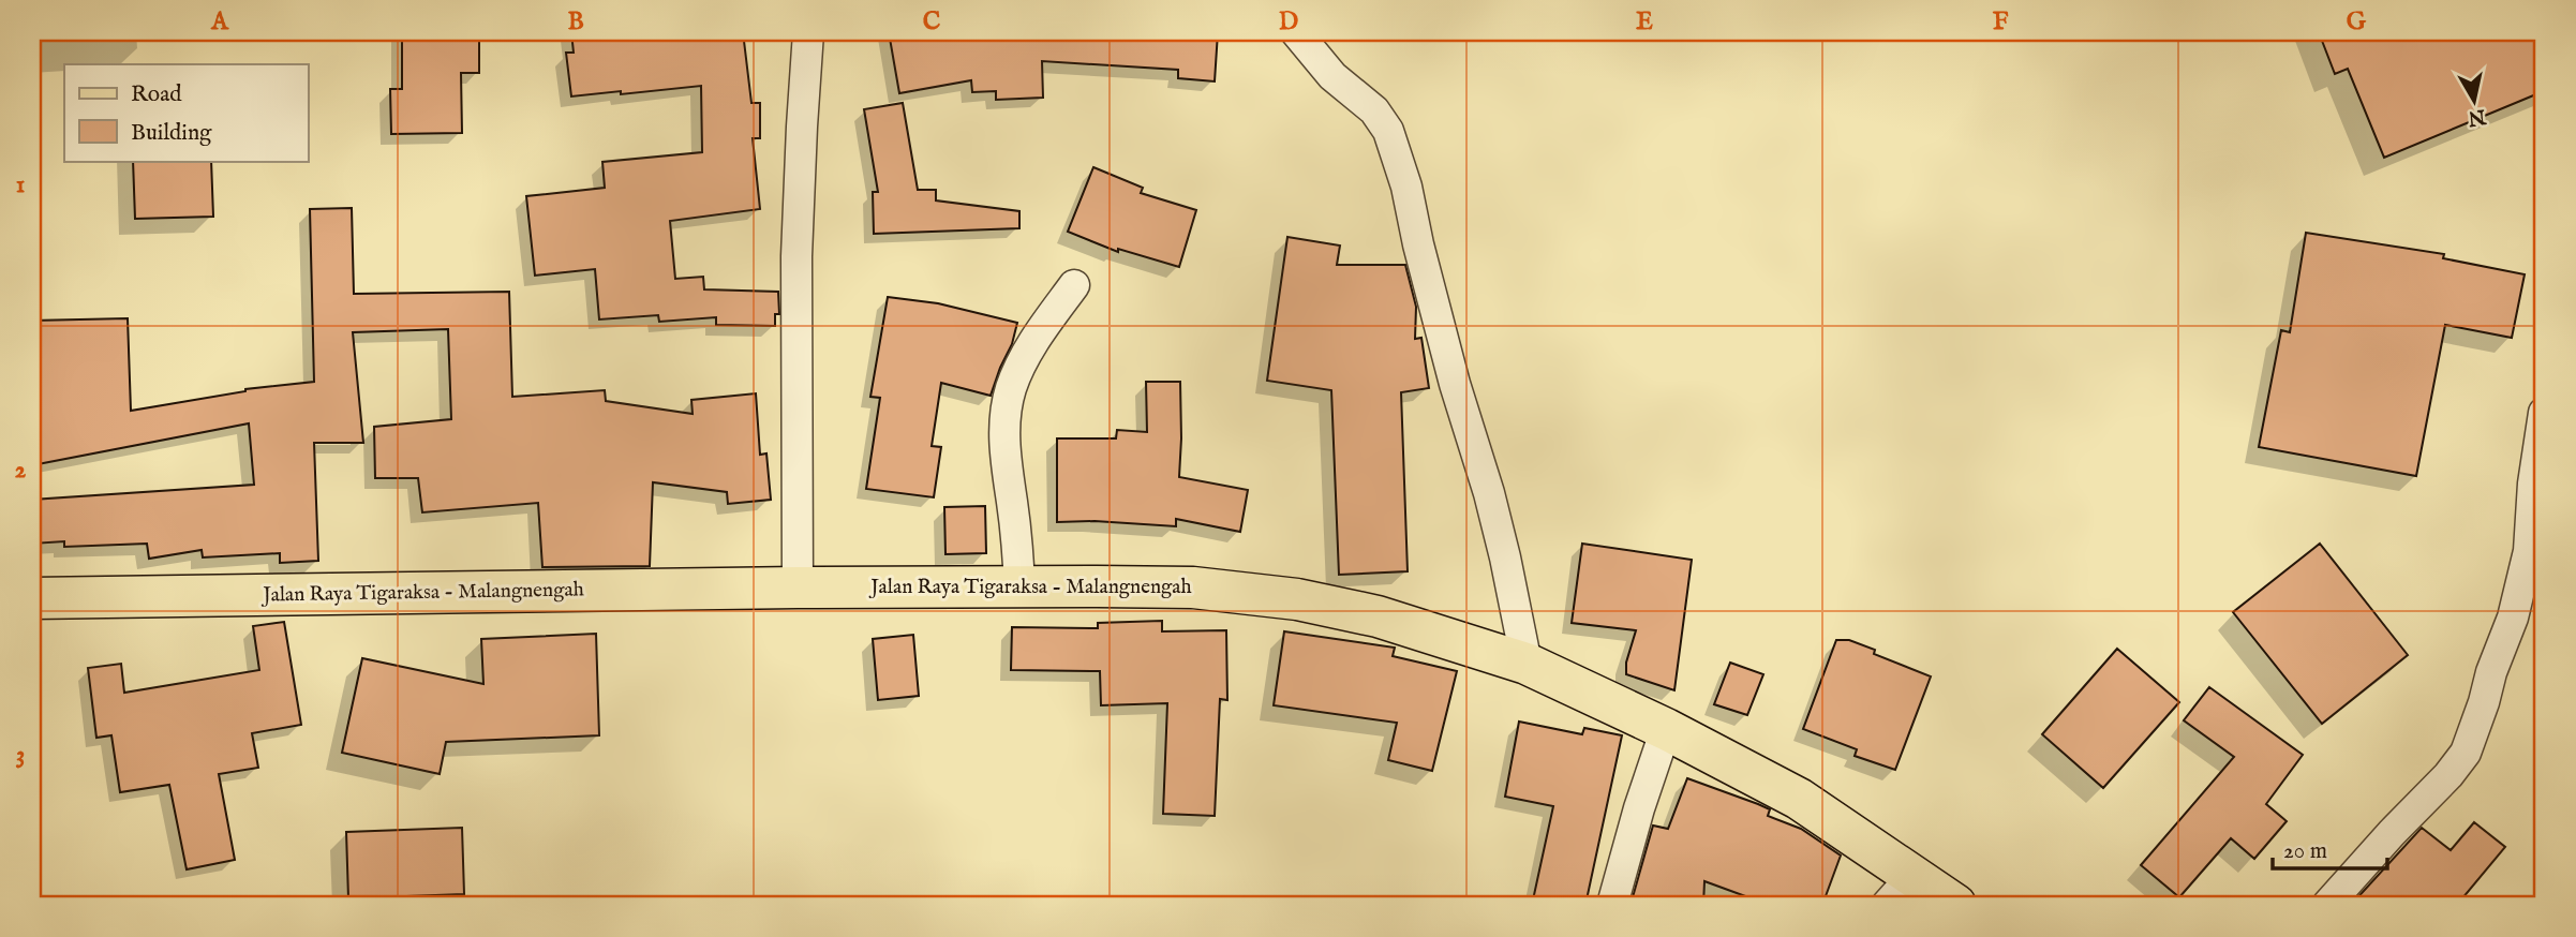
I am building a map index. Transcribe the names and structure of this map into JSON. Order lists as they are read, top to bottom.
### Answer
{
  "streets": {
    "main road": ["Jalan Raya Tigaraksa - Malangnengah"]
  },
  "legend": ["Road", "Building"],
  "scale_bar": "20 m",
  "north": "bottom",
  "grid": {
    "columns": [
      "A",
      "B",
      "C",
      "D",
      "E",
      "F",
      "G"
    ],
    "rows": ["1", "2", "3"]
  }
}
